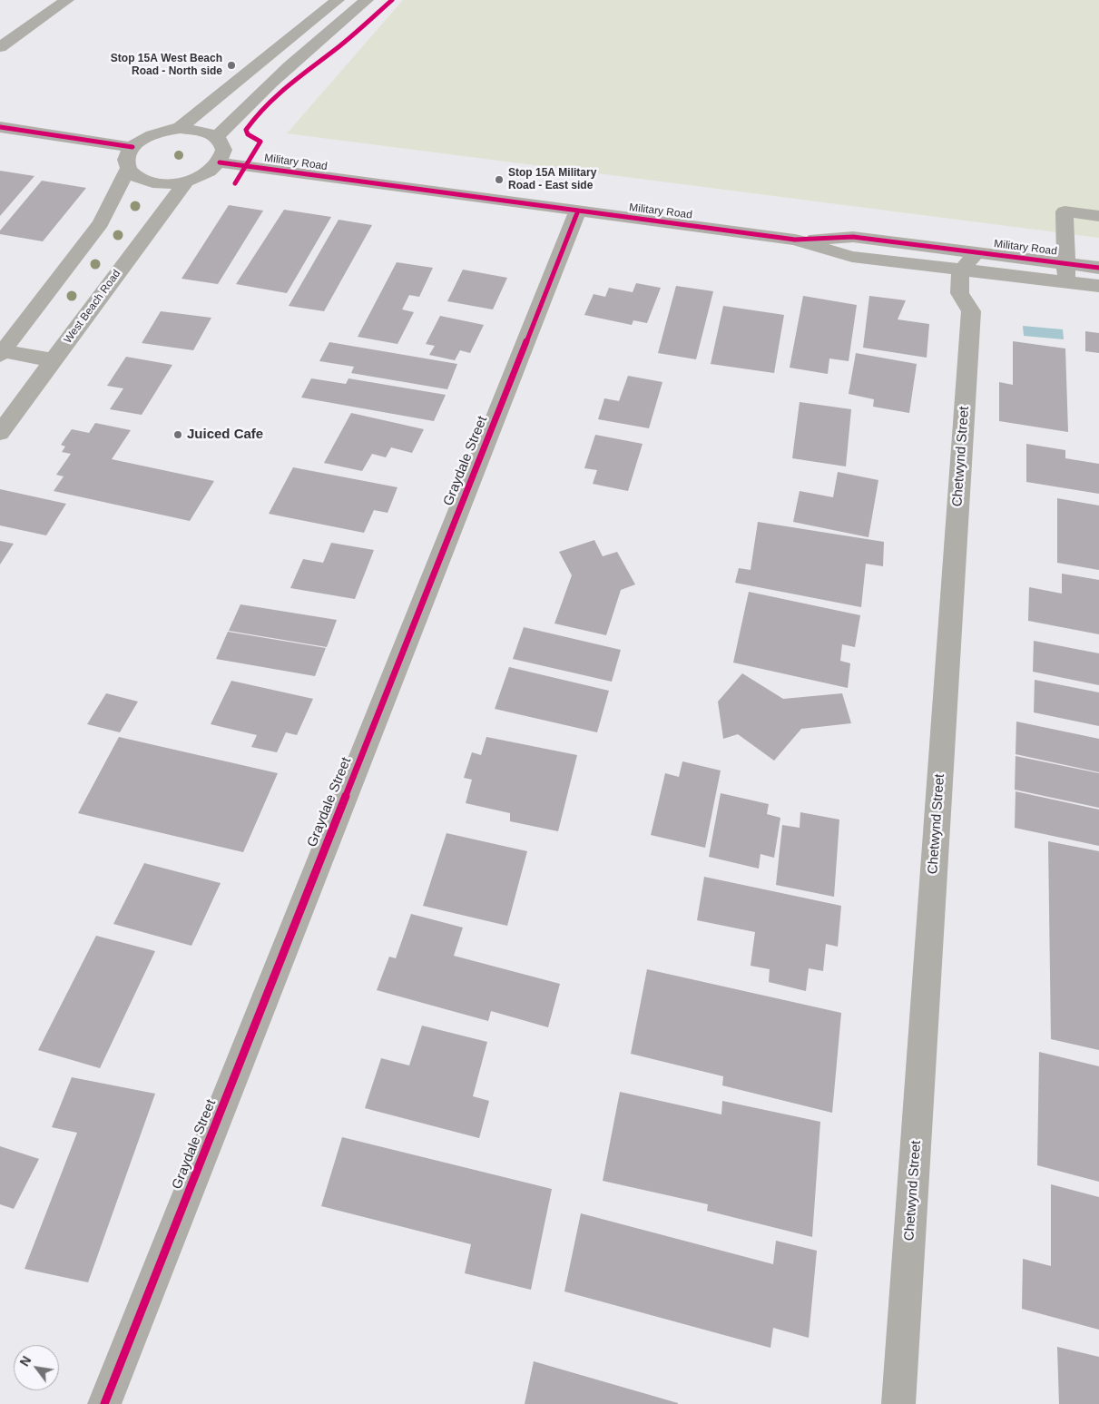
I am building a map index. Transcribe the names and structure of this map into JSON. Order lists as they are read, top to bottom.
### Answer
{
  "streets": {
    "street": [
      "Military Road",
      "West Beach Road",
      "Chetwynd Street",
      "Graydale Street"
    ]
  },
  "crossings": [
    ["Military Road", "West Beach Road"],
    ["Military Road", "Chetwynd Street"],
    ["Military Road", "Graydale Street"]
  ],
  "places": ["Stop 15A West Beach Road - North side", "Stop 15A Military Road - East side", "Juiced Cafe"],
  "north": "top left"
}
